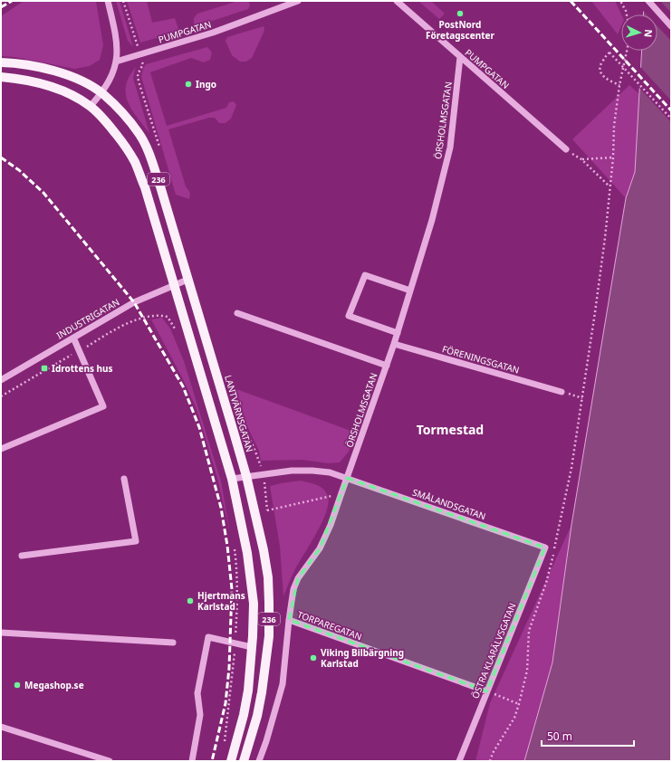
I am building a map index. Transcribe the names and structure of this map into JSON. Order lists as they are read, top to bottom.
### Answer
{
  "streets": {
    "main road": ["236", "LANTVÄRNSGATAN"],
    "street": [
      "PUMPGATAN",
      "ÖRSHOLMSGATAN",
      "INDUSTRIGATAN",
      "FÖRENINGSGATAN",
      "SMÅLANDSGATAN",
      "TORPAREGATAN",
      "ÖSTRA KLARÄLVSGATAN"
    ]
  },
  "crossings": [
    ["PUMPGATAN", "ÖRSHOLMSGATAN"],
    ["ÖRSHOLMSGATAN", "FÖRENINGSGATAN"],
    ["ÖRSHOLMSGATAN", "SMÅLANDSGATAN"],
    ["ÖRSHOLMSGATAN", "TORPAREGATAN"],
    ["236", "INDUSTRIGATAN"],
    ["236", "LANTVÄRNSGATAN"],
    ["236", "SMÅLANDSGATAN"],
    ["INDUSTRIGATAN", "LANTVÄRNSGATAN"],
    ["LANTVÄRNSGATAN", "SMÅLANDSGATAN"],
    ["SMÅLANDSGATAN", "ÖSTRA KLARÄLVSGATAN"],
    ["TORPAREGATAN", "ÖSTRA KLARÄLVSGATAN"]
  ],
  "districts": ["Tormestad"],
  "places": {
    "other": [
      "PostNord Företagscenter",
      "Ingo",
      "Hjertmans Karlstad",
      "Viking Bilbärgning Karlstad",
      "Megashop.se"
    ],
    "transit": ["Idrottens hus"]
  },
  "scale_bar": "50 m",
  "north": "right"
}
